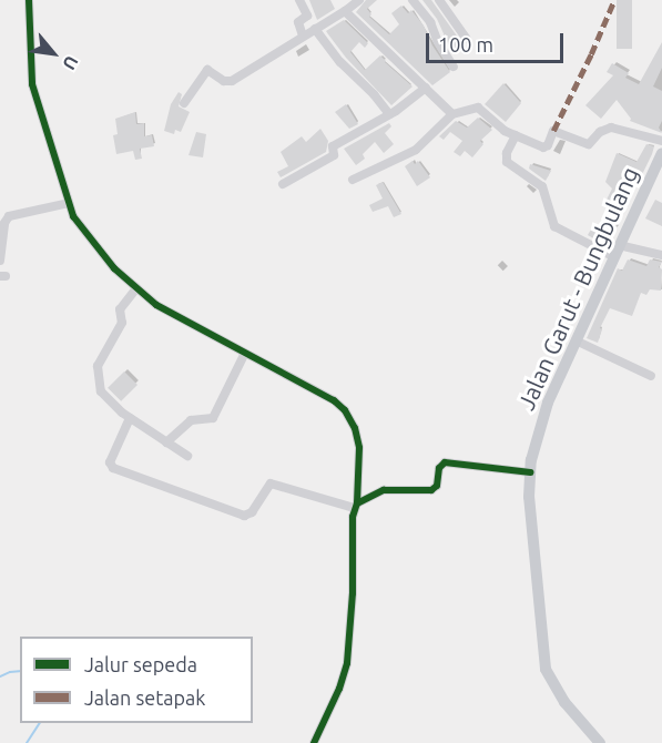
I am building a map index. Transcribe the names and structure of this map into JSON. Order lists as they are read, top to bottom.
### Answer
{
  "streets": {
    "main road": ["Jalan Garut - Bungbulang"]
  },
  "legend": ["Jalur sepeda", "Jalan setapak"],
  "scale_bar": "100 m",
  "north": "bottom right"
}
